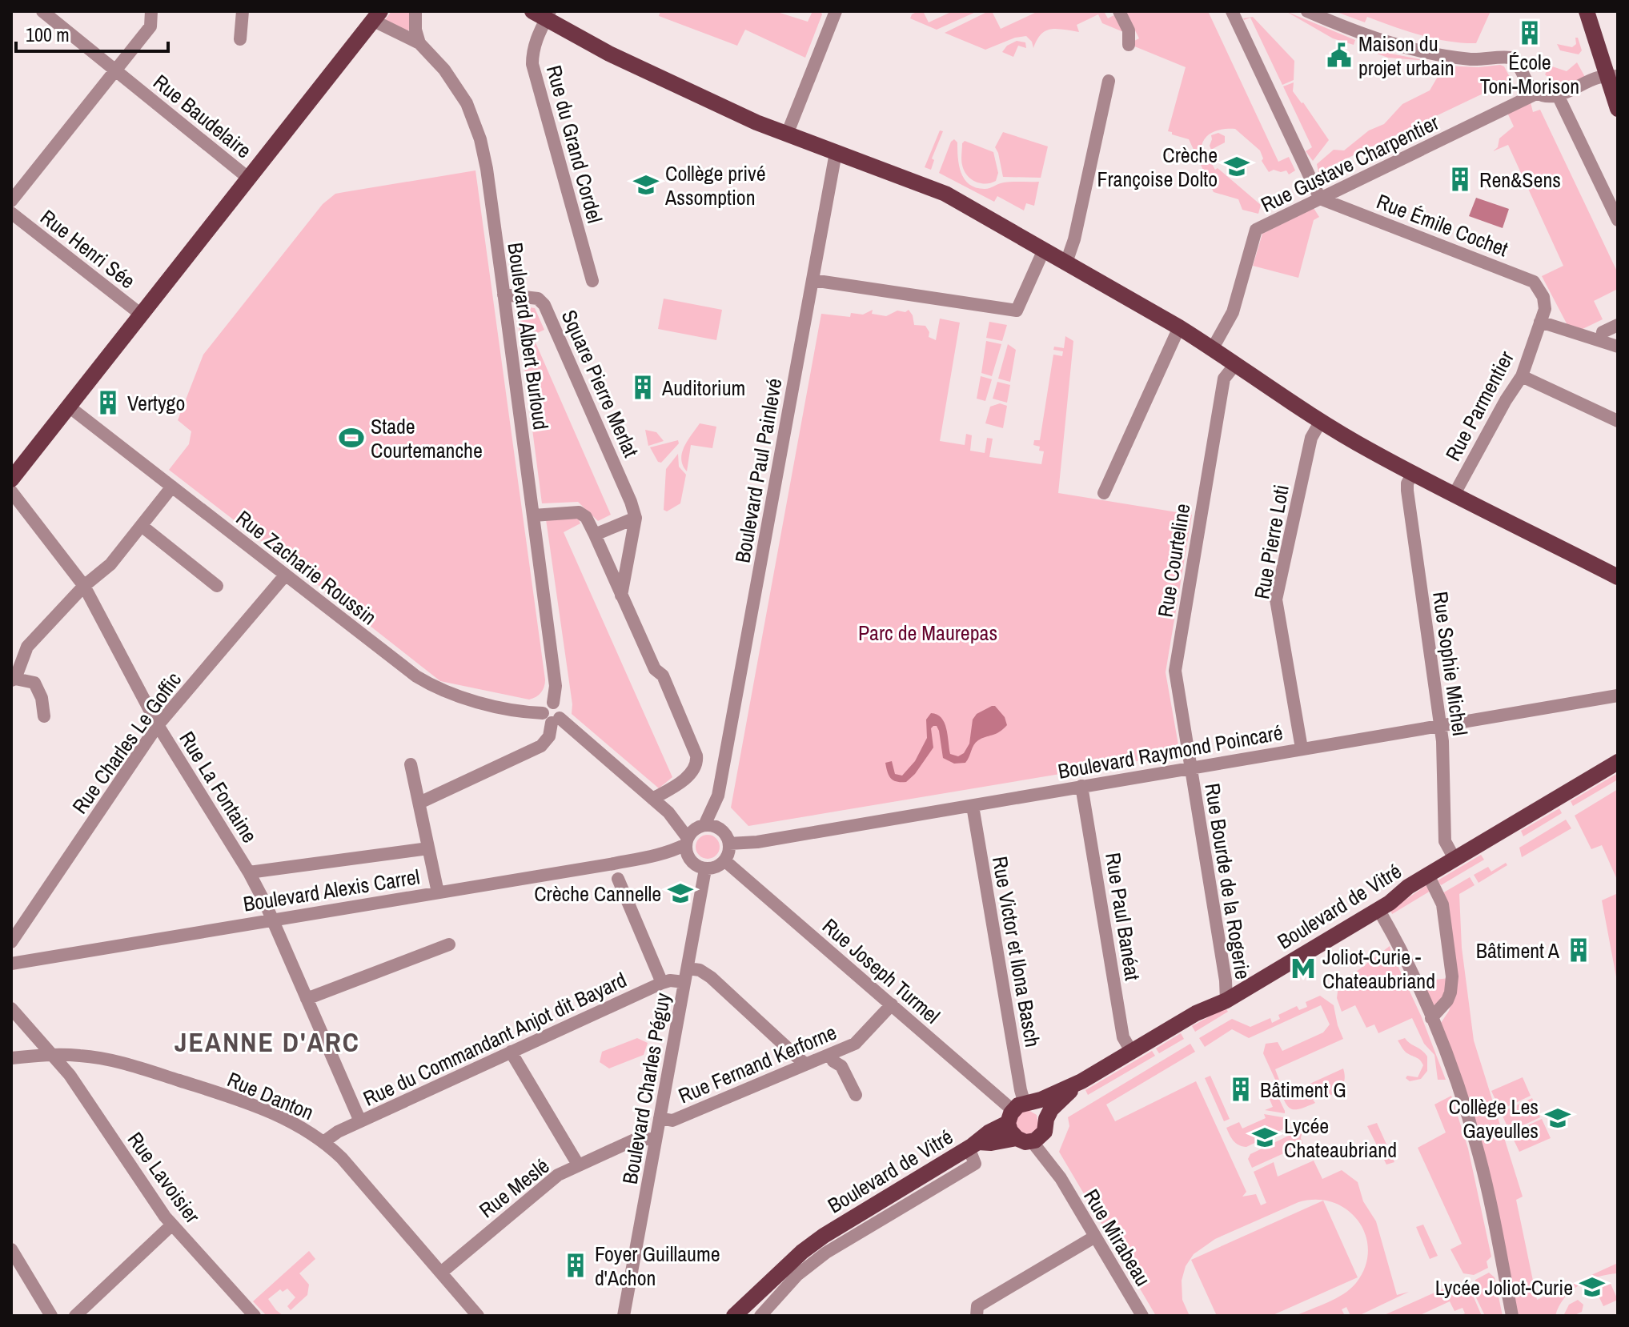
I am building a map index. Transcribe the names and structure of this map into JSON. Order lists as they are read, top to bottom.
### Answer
{
  "streets": {
    "main road": ["Boulevard de Vitré"],
    "street": [
      "Rue Baudelaire",
      "Rue du Grand Cordel",
      "Rue Gustave Charpentier",
      "Rue Émile Cochet",
      "Rue Henri Sée",
      "Boulevard Albert Burloud",
      "Square Pierre Merlat",
      "Rue Parmentier",
      "Boulevard Paul Painlevé",
      "Rue Pierre Loti",
      "Rue Courteline",
      "Rue Zacharie Roussin",
      "Rue Sophie Michel",
      "Rue Charles Le Goffic",
      "Boulevard Raymond Poincaré",
      "Rue La Fontaine",
      "Rue Bourde de la Rogerie",
      "Boulevard Alexis Carrel",
      "Rue Paul Banéat",
      "Rue Victor et Ilona Basch",
      "Rue Joseph Turmel",
      "Rue du Commandant Anjot dit Bayard",
      "Rue Fernand Kerforne",
      "Boulevard Charles Péguy",
      "Rue Danton",
      "Rue Lavoisier",
      "Rue Meslé",
      "Rue Mirabeau"
    ]
  },
  "crossings": [
    ["Rue Gustave Charpentier", "Rue Émile Cochet"],
    ["Rue Émile Cochet", "Rue Parmentier"],
    ["Boulevard Albert Burloud", "Square Pierre Merlat"],
    ["Boulevard Albert Burloud", "Rue Zacharie Roussin"],
    ["Boulevard Paul Painlevé", "Boulevard Raymond Poincaré"],
    ["Boulevard Paul Painlevé", "Boulevard Alexis Carrel"],
    ["Boulevard Paul Painlevé", "Rue Joseph Turmel"],
    ["Boulevard Paul Painlevé", "Boulevard Charles Péguy"],
    ["Rue Pierre Loti", "Boulevard Raymond Poincaré"],
    ["Rue Courteline", "Boulevard Raymond Poincaré"],
    ["Rue Courteline", "Rue Bourde de la Rogerie"],
    ["Rue Zacharie Roussin", "Rue Charles Le Goffic"],
    ["Rue Sophie Michel", "Boulevard Raymond Poincaré"],
    ["Rue Sophie Michel", "Boulevard de Vitré"],
    ["Rue Charles Le Goffic", "Rue La Fontaine"],
    ["Boulevard Raymond Poincaré", "Rue Bourde de la Rogerie"],
    ["Boulevard Raymond Poincaré", "Boulevard Alexis Carrel"],
    ["Boulevard Raymond Poincaré", "Rue Paul Banéat"],
    ["Boulevard Raymond Poincaré", "Rue Victor et Ilona Basch"],
    ["Boulevard Raymond Poincaré", "Rue Joseph Turmel"],
    ["Boulevard Raymond Poincaré", "Boulevard Charles Péguy"],
    ["Rue La Fontaine", "Boulevard Alexis Carrel"],
    ["Rue La Fontaine", "Rue du Commandant Anjot dit Bayard"],
    ["Rue Bourde de la Rogerie", "Boulevard de Vitré"],
    ["Boulevard Alexis Carrel", "Rue Joseph Turmel"],
    ["Boulevard Alexis Carrel", "Boulevard Charles Péguy"],
    ["Boulevard de Vitré", "Rue Paul Banéat"],
    ["Boulevard de Vitré", "Rue Victor et Ilona Basch"],
    ["Boulevard de Vitré", "Rue Joseph Turmel"],
    ["Boulevard de Vitré", "Rue Mirabeau"],
    ["Rue Victor et Ilona Basch", "Rue Joseph Turmel"],
    ["Rue Victor et Ilona Basch", "Rue Mirabeau"],
    ["Rue Joseph Turmel", "Rue Fernand Kerforne"],
    ["Rue Joseph Turmel", "Boulevard Charles Péguy"],
    ["Rue Joseph Turmel", "Rue Mirabeau"],
    ["Rue du Commandant Anjot dit Bayard", "Boulevard Charles Péguy"],
    ["Rue du Commandant Anjot dit Bayard", "Rue Danton"],
    ["Rue Fernand Kerforne", "Boulevard Charles Péguy"],
    ["Boulevard Charles Péguy", "Rue Meslé"],
    ["Rue Danton", "Rue Lavoisier"],
    ["Rue Danton", "Rue Meslé"]
  ],
  "districts": ["JEANNE D'ARC"],
  "parks": ["Parc de Maurepas"],
  "places": {
    "building": [
      "École Toni-Morison",
      "Ren&Sens",
      "Auditorium",
      "Vertygo",
      "Bâtiment A",
      "Bâtiment G",
      "Foyer Guillaume d'Achon"
    ],
    "public building": ["Maison du projet urbain"],
    "school or university": [
      "Crèche Françoise Dolto",
      "Collège privé Assomption",
      "Crèche Cannelle",
      "Collège Les Gayeulles",
      "Lycée Chateaubriand",
      "Lycée Joliot-Curie"
    ],
    "sports": ["Stade Courtemanche"],
    "metro station": ["Joliot-Curie - Chateaubriand"]
  },
  "scale_bar": "100 m"
}
